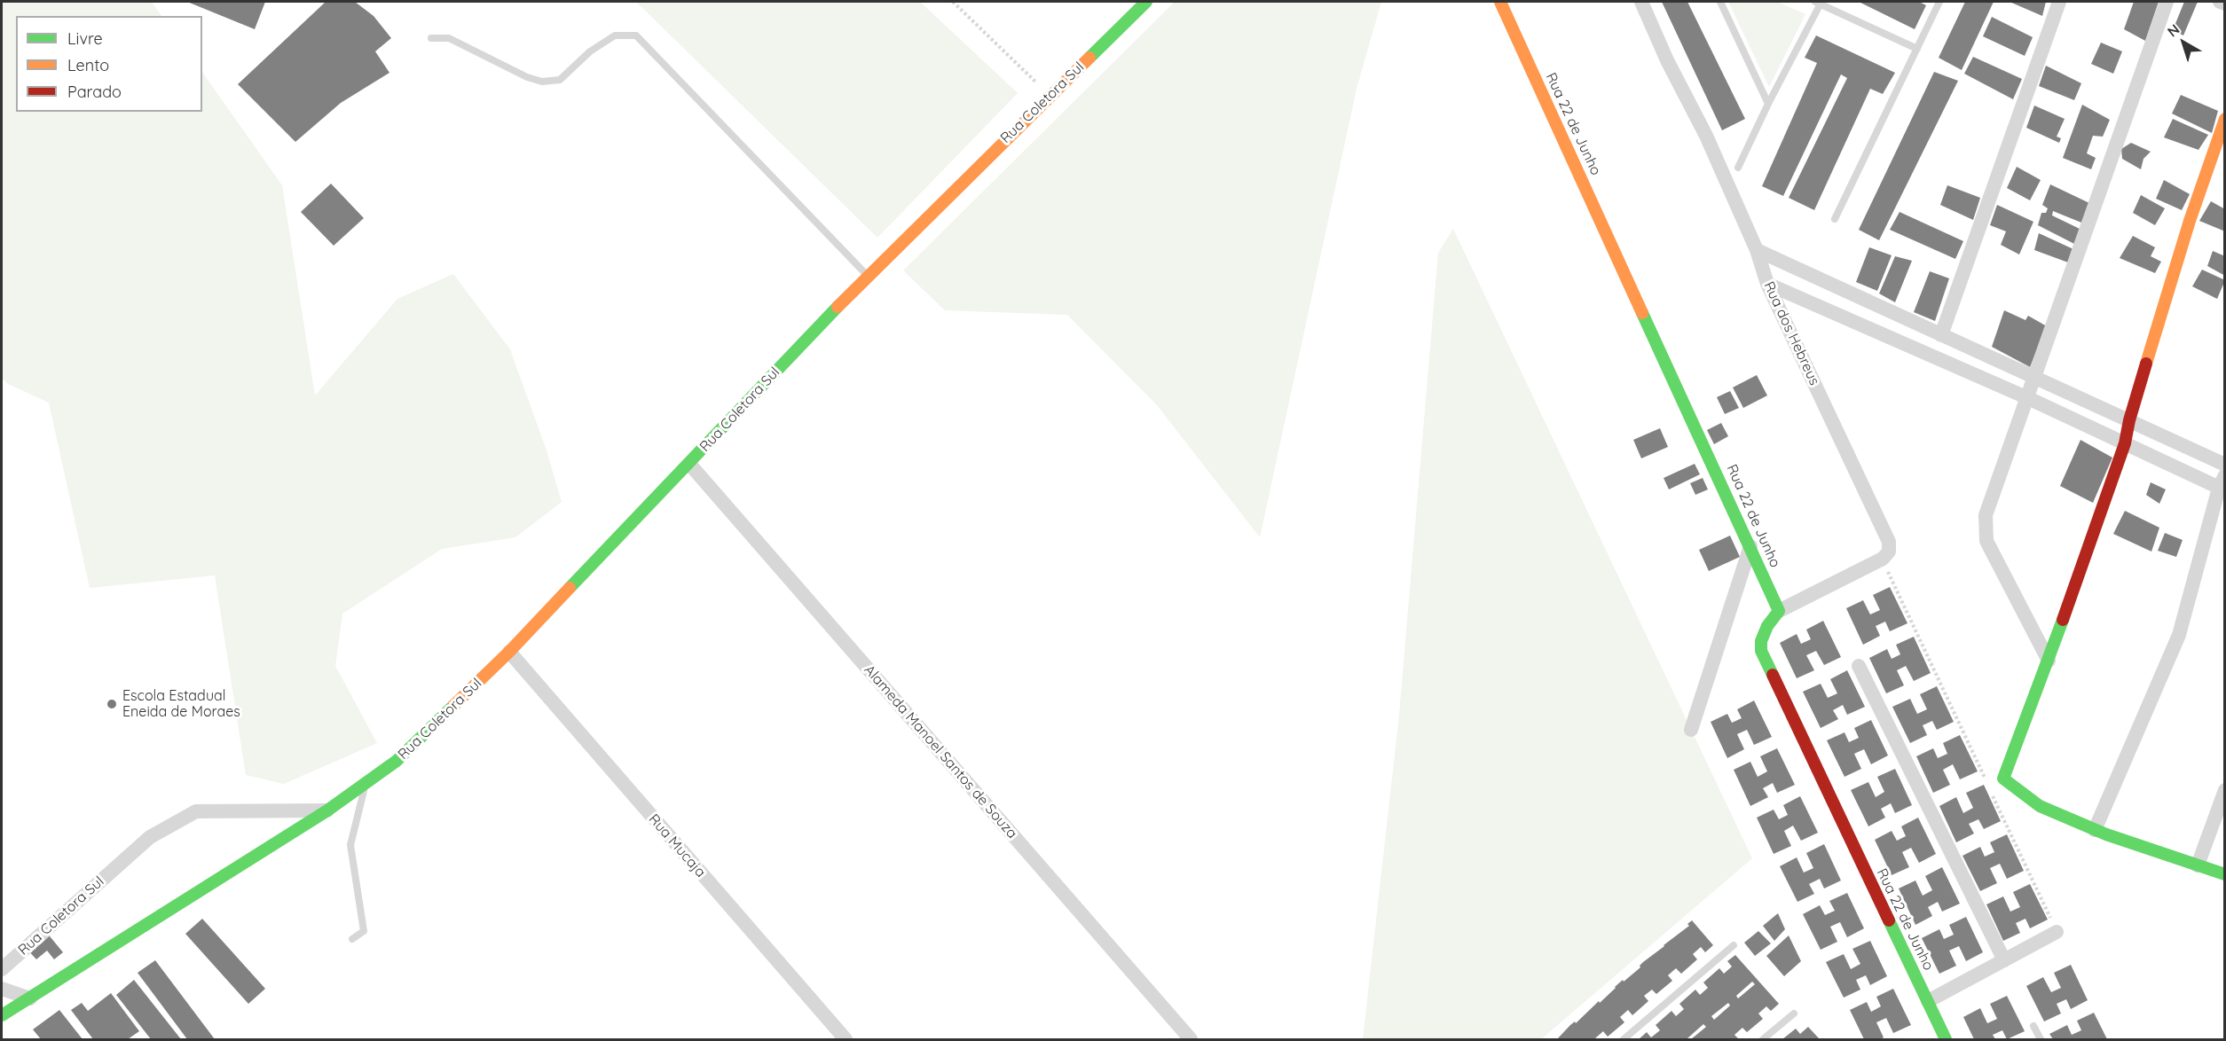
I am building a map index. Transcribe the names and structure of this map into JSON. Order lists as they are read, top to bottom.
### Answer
{
  "streets": {
    "street": [
      "Rua Coletora Sul",
      "Rua 22 de Junho",
      "Rua dos Hebreus",
      "Alameda Manoel Santos de Souza",
      "Rua Mucaja"
    ]
  },
  "crossings": [
    ["Rua Coletora Sul", "Alameda Manoel Santos de Souza"],
    ["Rua Coletora Sul", "Rua Mucaja"]
  ],
  "places": ["Escola Estadual Eneida de Moraes"],
  "legend": ["Livre", "Lento", "Parado"],
  "north": "top left"
}
